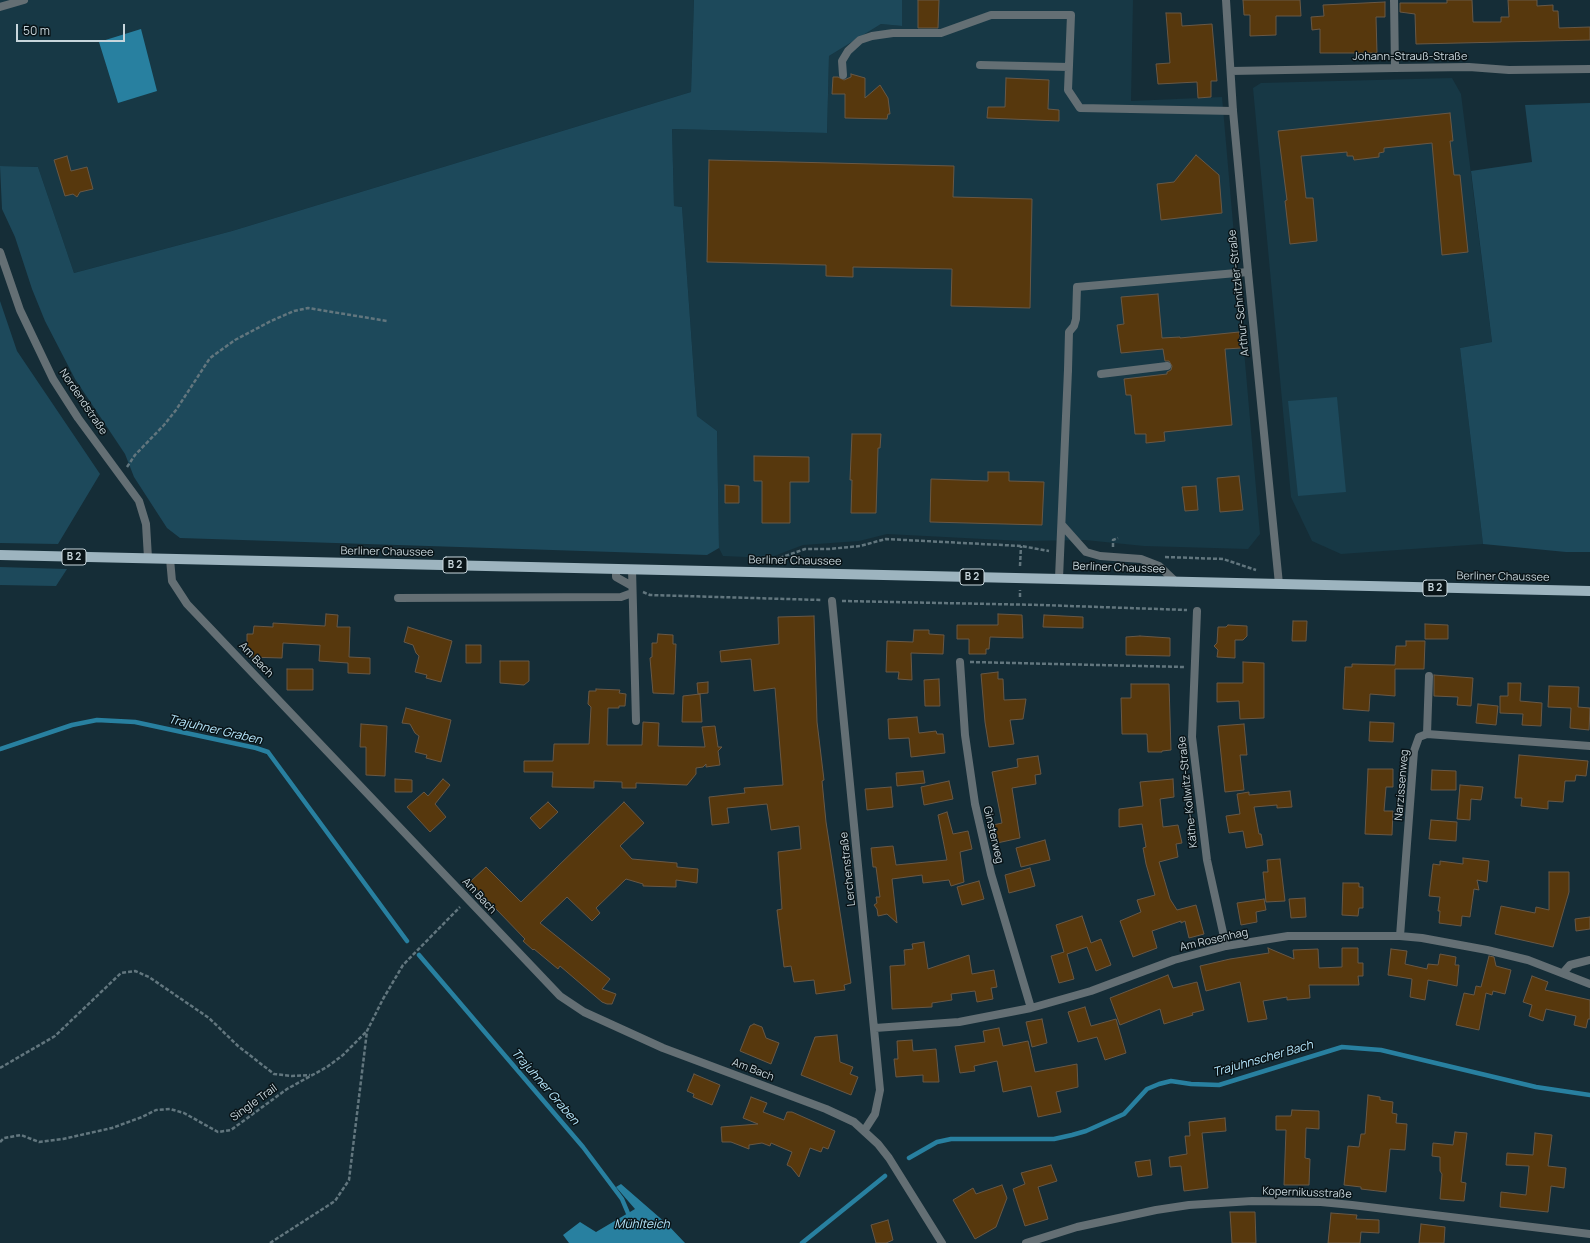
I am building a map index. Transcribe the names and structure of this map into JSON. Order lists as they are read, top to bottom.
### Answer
{
  "streets": {
    "main road": ["Berliner Chaussee", "B 2"],
    "street": [
      "Johann-Strauß-Straße",
      "Arthur-Schnitzler-Straße",
      "Nordendstraße",
      "Am Bach",
      "Narzissenweg",
      "Käthe-Kollwitz-Straße",
      "Ginsterweg",
      "Lerchenstraße",
      "Am Rosenhag",
      "Kopernikusstraße"
    ],
    "path": ["Single Trail"]
  },
  "crossings": [
    ["Johann-Strauß-Straße", "Arthur-Schnitzler-Straße"],
    ["Arthur-Schnitzler-Straße", "Berliner Chaussee"],
    ["Nordendstraße", "Berliner Chaussee"],
    ["Berliner Chaussee", "Am Bach"],
    ["Am Bach", "Lerchenstraße"],
    ["Narzissenweg", "Am Rosenhag"],
    ["Käthe-Kollwitz-Straße", "Am Rosenhag"],
    ["Ginsterweg", "Am Rosenhag"],
    ["Lerchenstraße", "Am Rosenhag"]
  ],
  "water": ["Trajuhner Graben", "Trajuhnscher Bach", "Mühlteich"],
  "scale_bar": "50 m"
}
